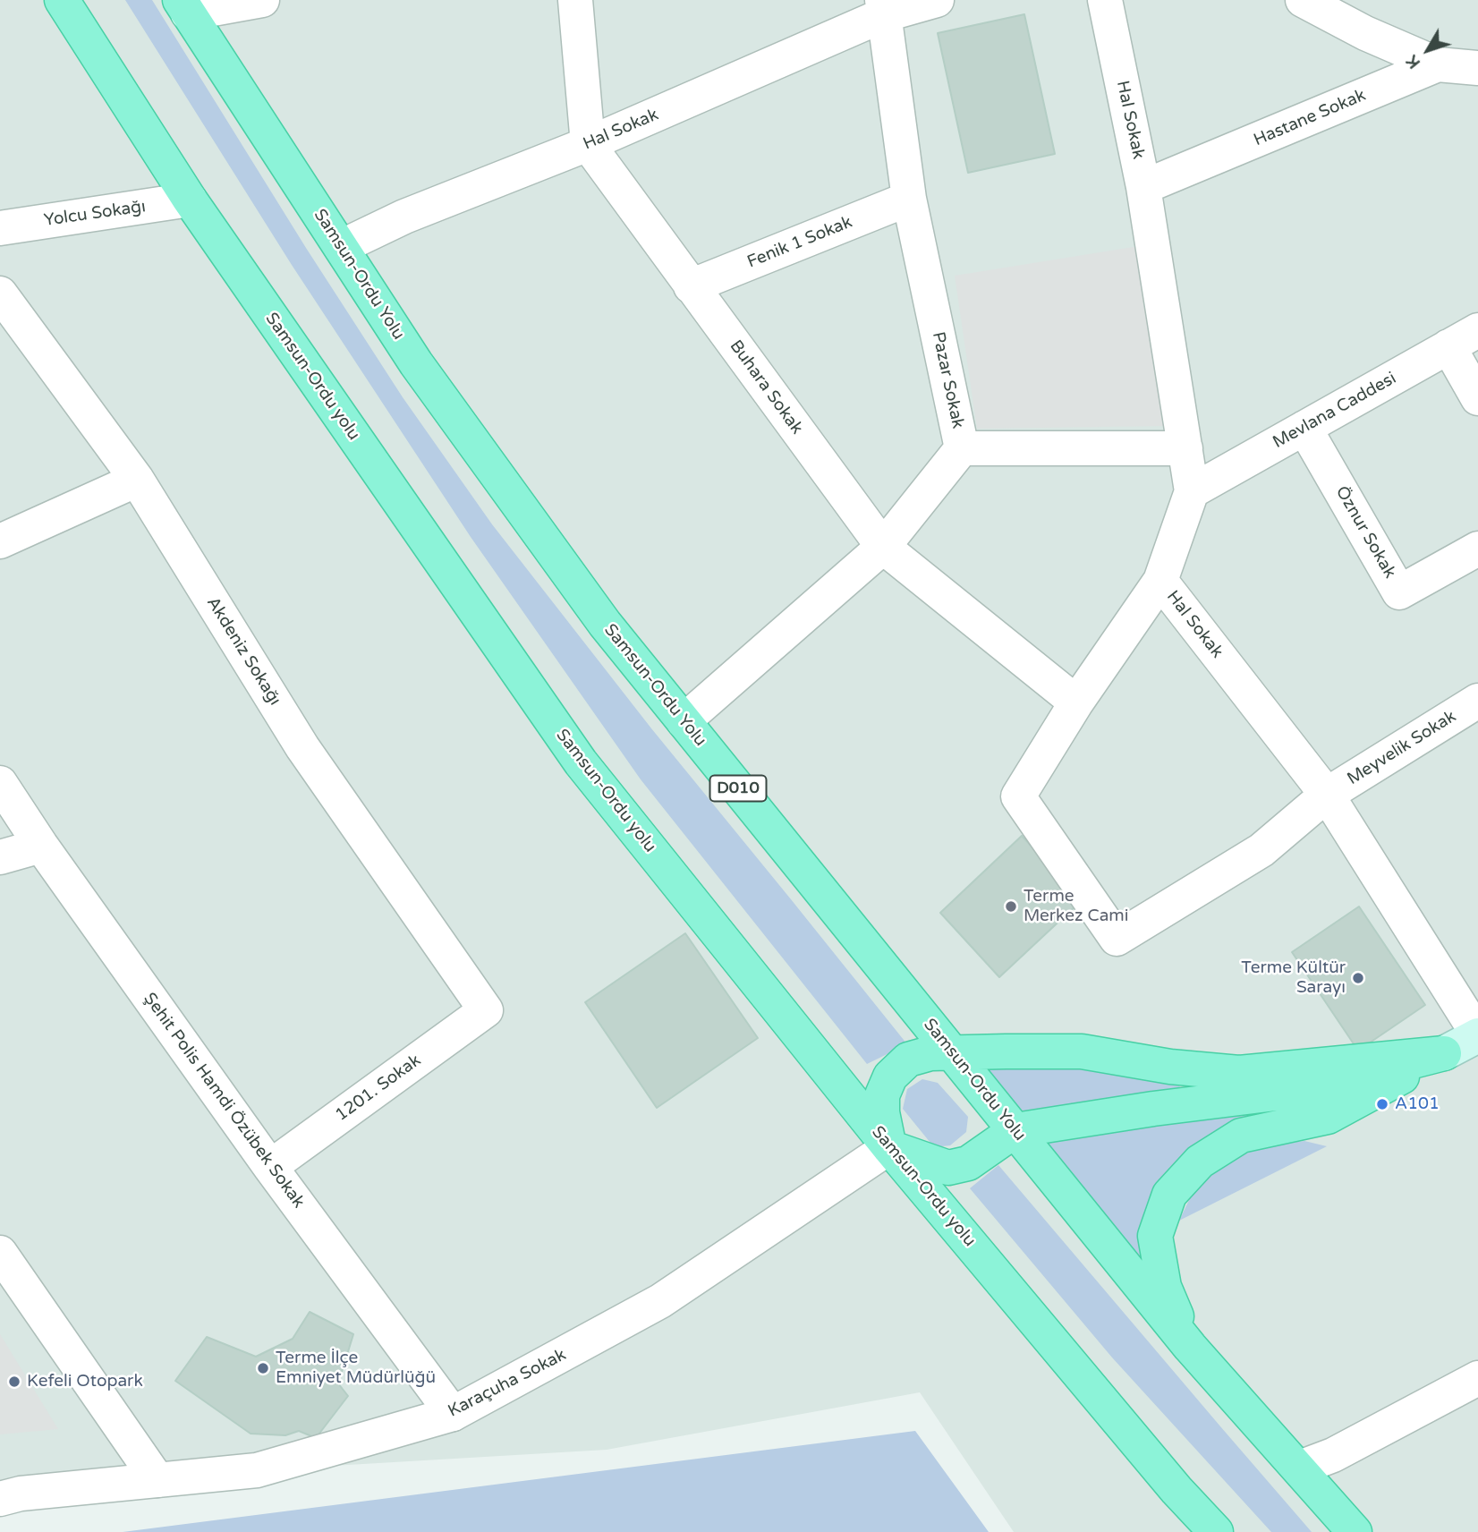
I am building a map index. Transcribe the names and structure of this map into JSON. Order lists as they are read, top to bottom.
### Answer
{
  "streets": {
    "highway": ["Samsun-Ordu Yolu", "Samsun-Ordu yolu", "D010"],
    "street": [
      "Hastane Sokak",
      "Hal Sokak",
      "Yolcu Sokağı",
      "Fenik 1 Sokak",
      "Pazar Sokak",
      "Buhara Sokak",
      "Mevlana Caddesi",
      "Öznur Sokak",
      "Akdeniz Sokağı",
      "Meyvelik Sokak",
      "1201. Sokak",
      "Şehit Polis Hamdi Özübek Sokak",
      "Karaçuha Sokak"
    ]
  },
  "crossings": [
    ["Hastane Sokak", "Hal Sokak"],
    ["Hal Sokak", "Samsun-Ordu Yolu"],
    ["Hal Sokak", "Pazar Sokak"],
    ["Hal Sokak", "Buhara Sokak"],
    ["Hal Sokak", "Mevlana Caddesi"],
    ["Hal Sokak", "Meyvelik Sokak"],
    ["Yolcu Sokağı", "Samsun-Ordu yolu"],
    ["Fenik 1 Sokak", "Pazar Sokak"],
    ["Fenik 1 Sokak", "Buhara Sokak"],
    ["Samsun-Ordu Yolu", "Samsun-Ordu yolu"],
    ["Samsun-Ordu Yolu", "Pazar Sokak"],
    ["Samsun-Ordu Yolu", "Karaçuha Sokak"],
    ["Samsun-Ordu yolu", "Karaçuha Sokak"],
    ["Pazar Sokak", "Buhara Sokak"],
    ["Buhara Sokak", "Meyvelik Sokak"],
    ["Mevlana Caddesi", "Öznur Sokak"],
    ["Akdeniz Sokağı", "1201. Sokak"],
    ["1201. Sokak", "Şehit Polis Hamdi Özübek Sokak"],
    ["Şehit Polis Hamdi Özübek Sokak", "Karaçuha Sokak"]
  ],
  "places": [
    "Terme Merkez Cami",
    "Terme Kültür Sarayı",
    "A101",
    "Terme İlçe Emniyet Müdürlüğü",
    "Kefeli Otopark"
  ],
  "north": "bottom left"
}
